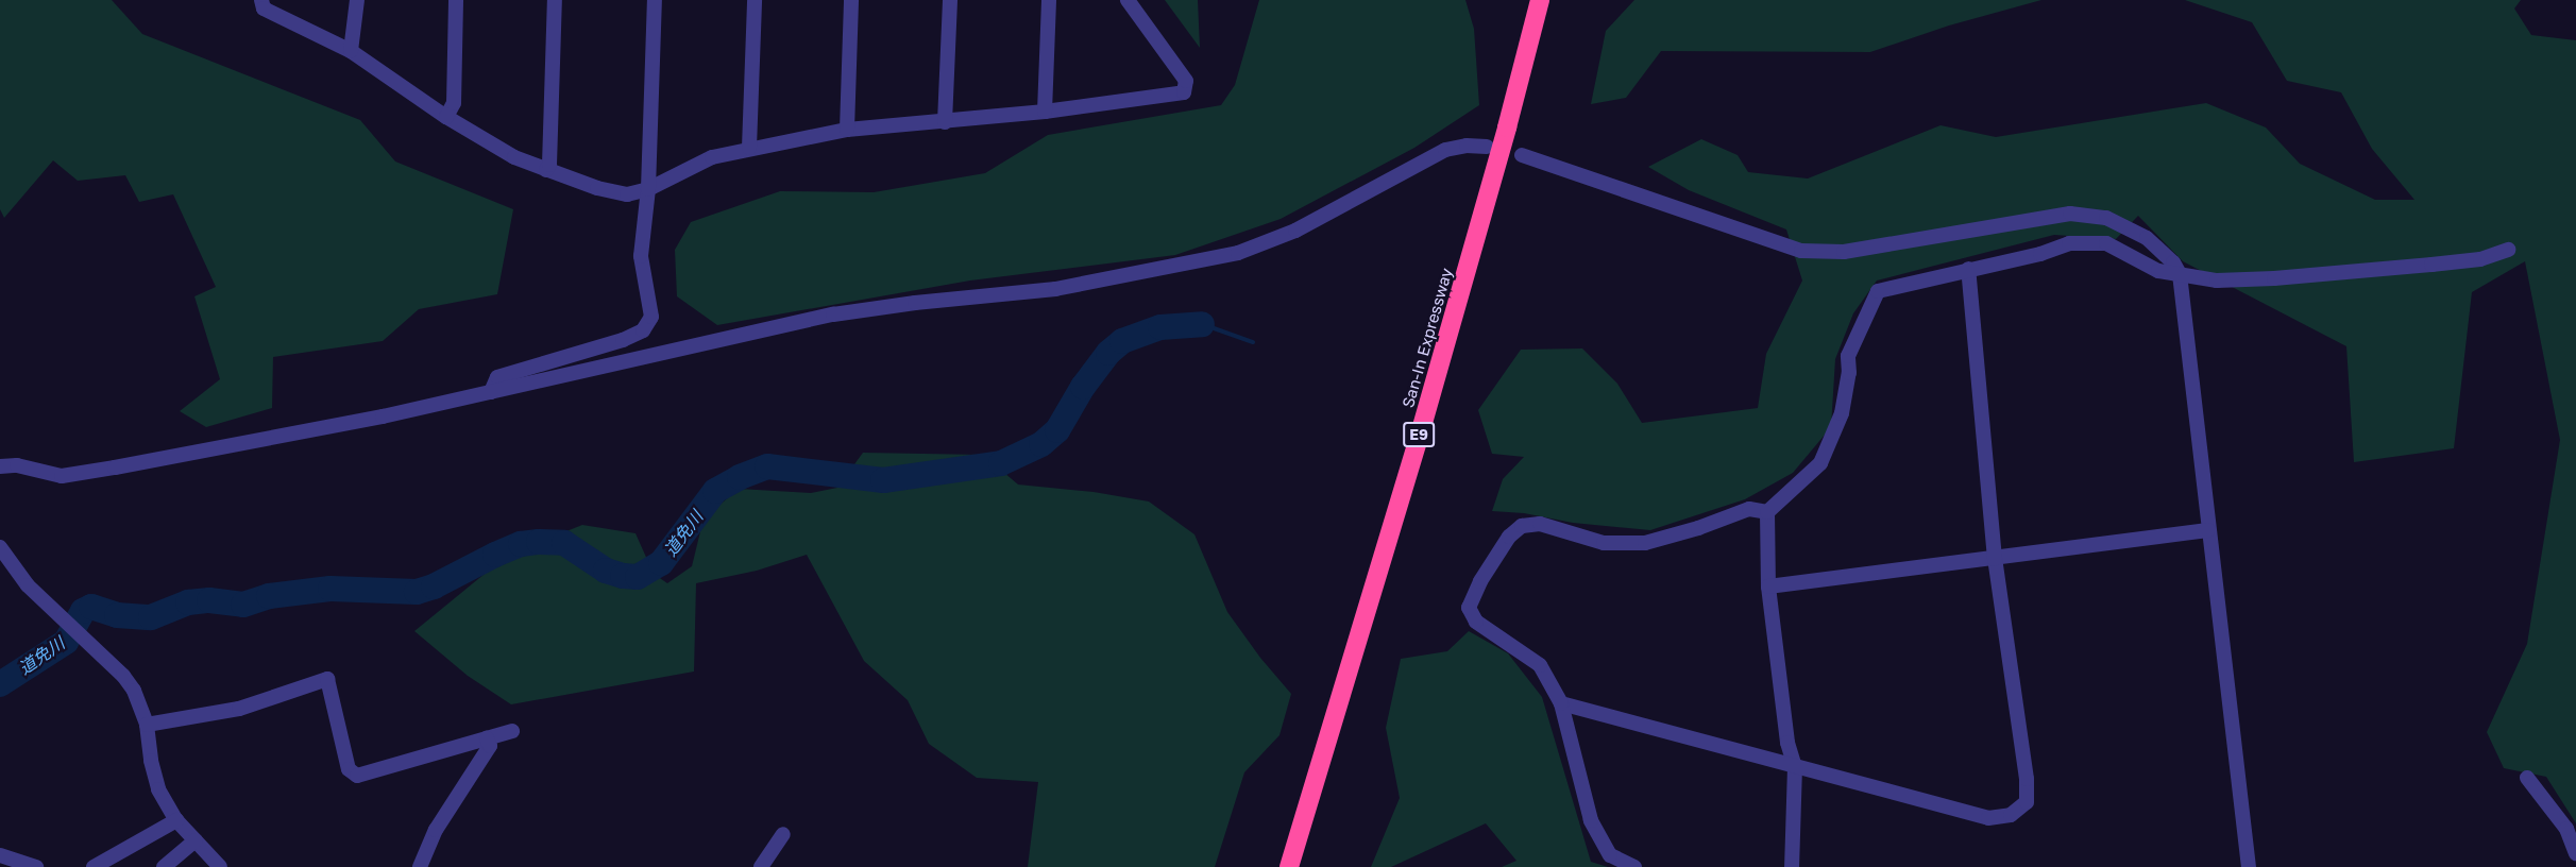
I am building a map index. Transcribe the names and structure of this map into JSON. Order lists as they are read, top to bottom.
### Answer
{
  "streets": {
    "highway": ["San-In Expressway", "E9"]
  },
  "water": ["道免川"]
}
